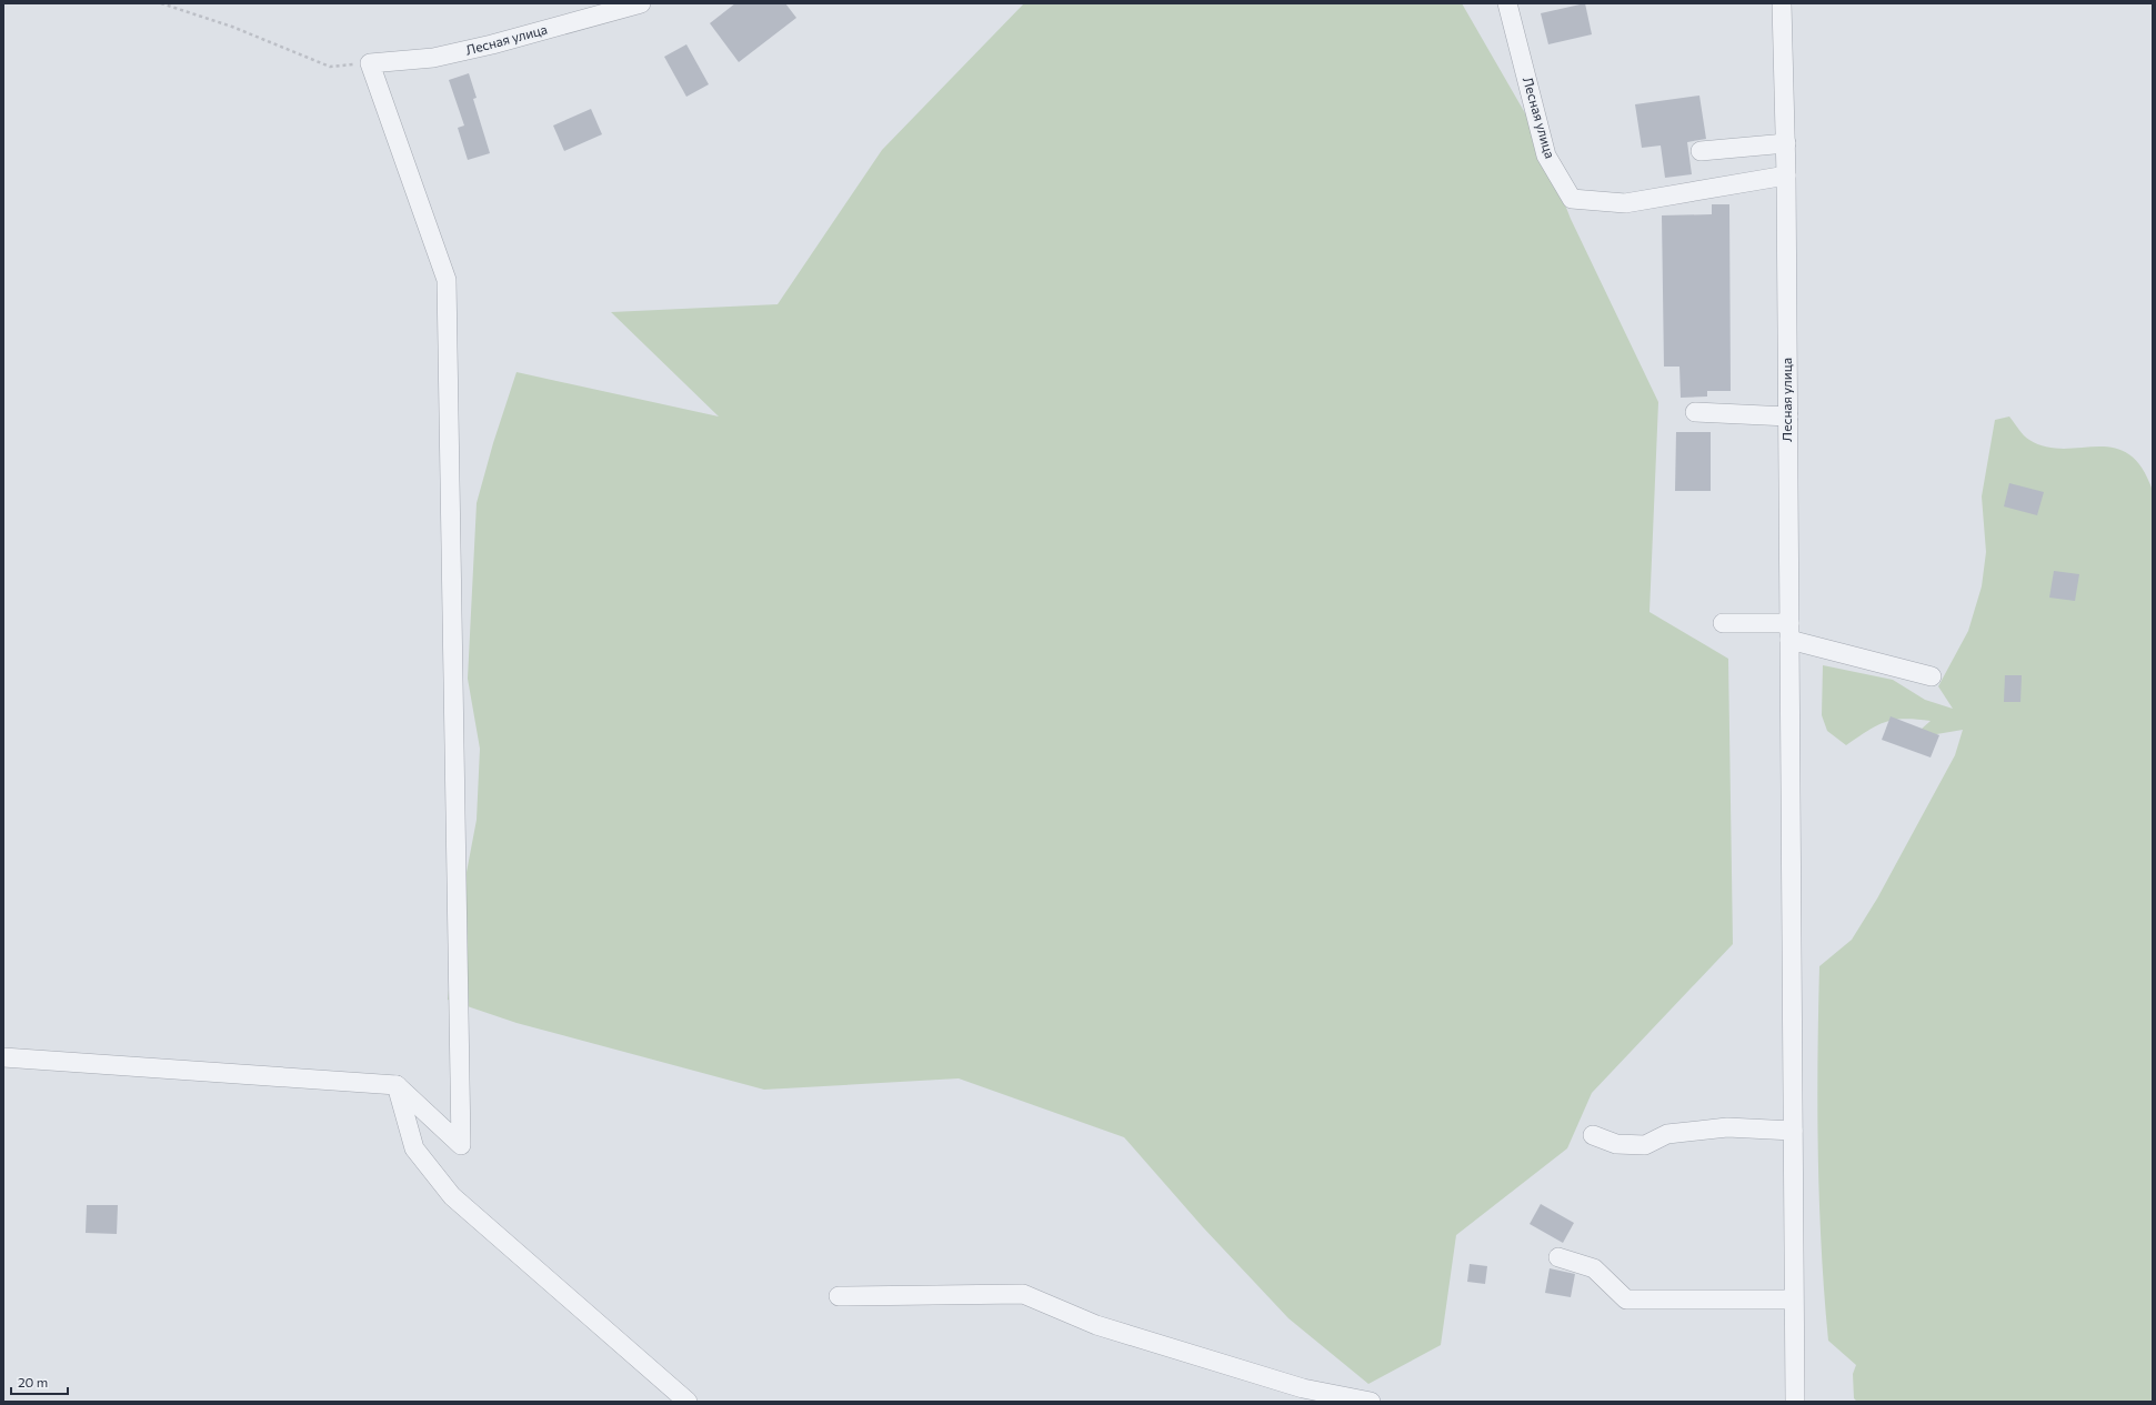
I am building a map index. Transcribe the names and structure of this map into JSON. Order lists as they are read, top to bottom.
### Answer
{
  "streets": {
    "street": ["Лесная улица"]
  },
  "scale_bar": "20 m"
}
